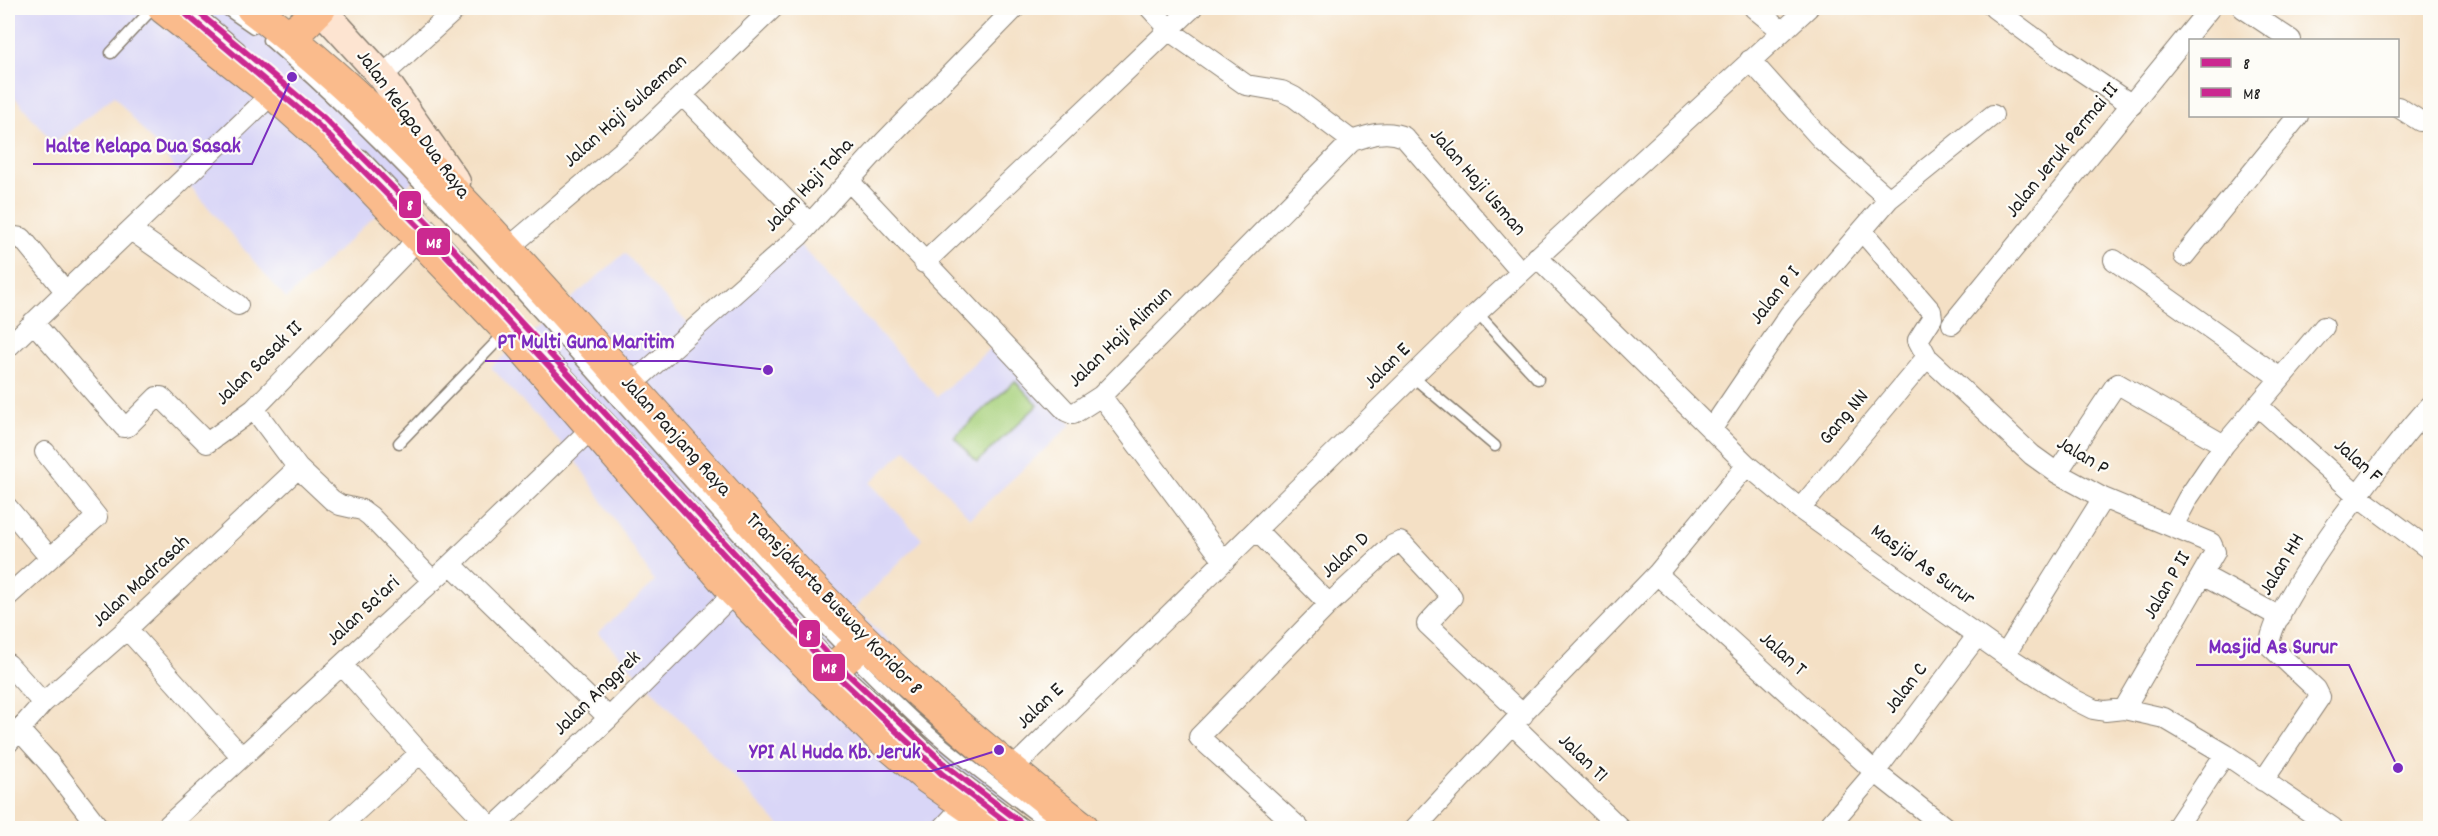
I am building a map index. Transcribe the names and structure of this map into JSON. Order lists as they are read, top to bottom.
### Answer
{
  "streets": {
    "main road": ["Jalan Panjang Raya"],
    "street": [
      "Jalan Haji Sulaeman",
      "Jalan Kelapa Dua Raya",
      "Jalan Jeruk Permai II",
      "Jalan Haji Usman",
      "Jalan Haji Taha",
      "Jalan P I",
      "Jalan Haji Alimun",
      "Jalan Sasak II",
      "Jalan E",
      "Gang NN",
      "Jalan P",
      "Jalan F",
      "Jalan D",
      "Jalan HH",
      "Masjid As Surur",
      "Jalan Madrasah",
      "Jalan P II",
      "Jalan Sa'ari",
      "Jalan T",
      "Jalan C",
      "Jalan Anggrek",
      "Jalan T1"
    ],
    "lane": ["Transjakarta Busway Koridor 8"]
  },
  "crossings": [
    ["Jalan Haji Sulaeman", "Jalan Panjang Raya"],
    ["Jalan Kelapa Dua Raya", "Jalan Panjang Raya"],
    ["Jalan Haji Usman", "Jalan Haji Alimun"],
    ["Jalan Haji Usman", "Jalan E"],
    ["Jalan Haji Taha", "Jalan Haji Alimun"],
    ["Jalan Haji Taha", "Jalan Panjang Raya"],
    ["Jalan P I", "Masjid As Surur"],
    ["Jalan Sasak II", "Jalan Panjang Raya"],
    ["Jalan E", "Jalan Panjang Raya"],
    ["Jalan E", "Jalan D"],
    ["Jalan E", "Masjid As Surur"],
    ["Gang NN", "Jalan P"],
    ["Gang NN", "Masjid As Surur"],
    ["Jalan Panjang Raya", "Transjakarta Busway Koridor 8"],
    ["Jalan Panjang Raya", "Jalan Sa'ari"],
    ["Jalan Panjang Raya", "Jalan Anggrek"],
    ["Jalan P", "Masjid As Surur"],
    ["Jalan F", "Jalan HH"],
    ["Jalan F", "Jalan P II"],
    ["Jalan D", "Jalan T1"],
    ["Jalan HH", "Masjid As Surur"],
    ["Masjid As Surur", "Jalan P II"],
    ["Masjid As Surur", "Jalan C"],
    ["Jalan T", "Jalan C"]
  ],
  "places": [
    "Halte Kelapa Dua Sasak",
    "PT Multi Guna Maritim",
    "YPI Al Huda Kb. Jeruk",
    "Masjid As Surur"
  ],
  "lines": ["transit line 8", "transit line M8"],
  "legend": ["8", "M8"]
}
